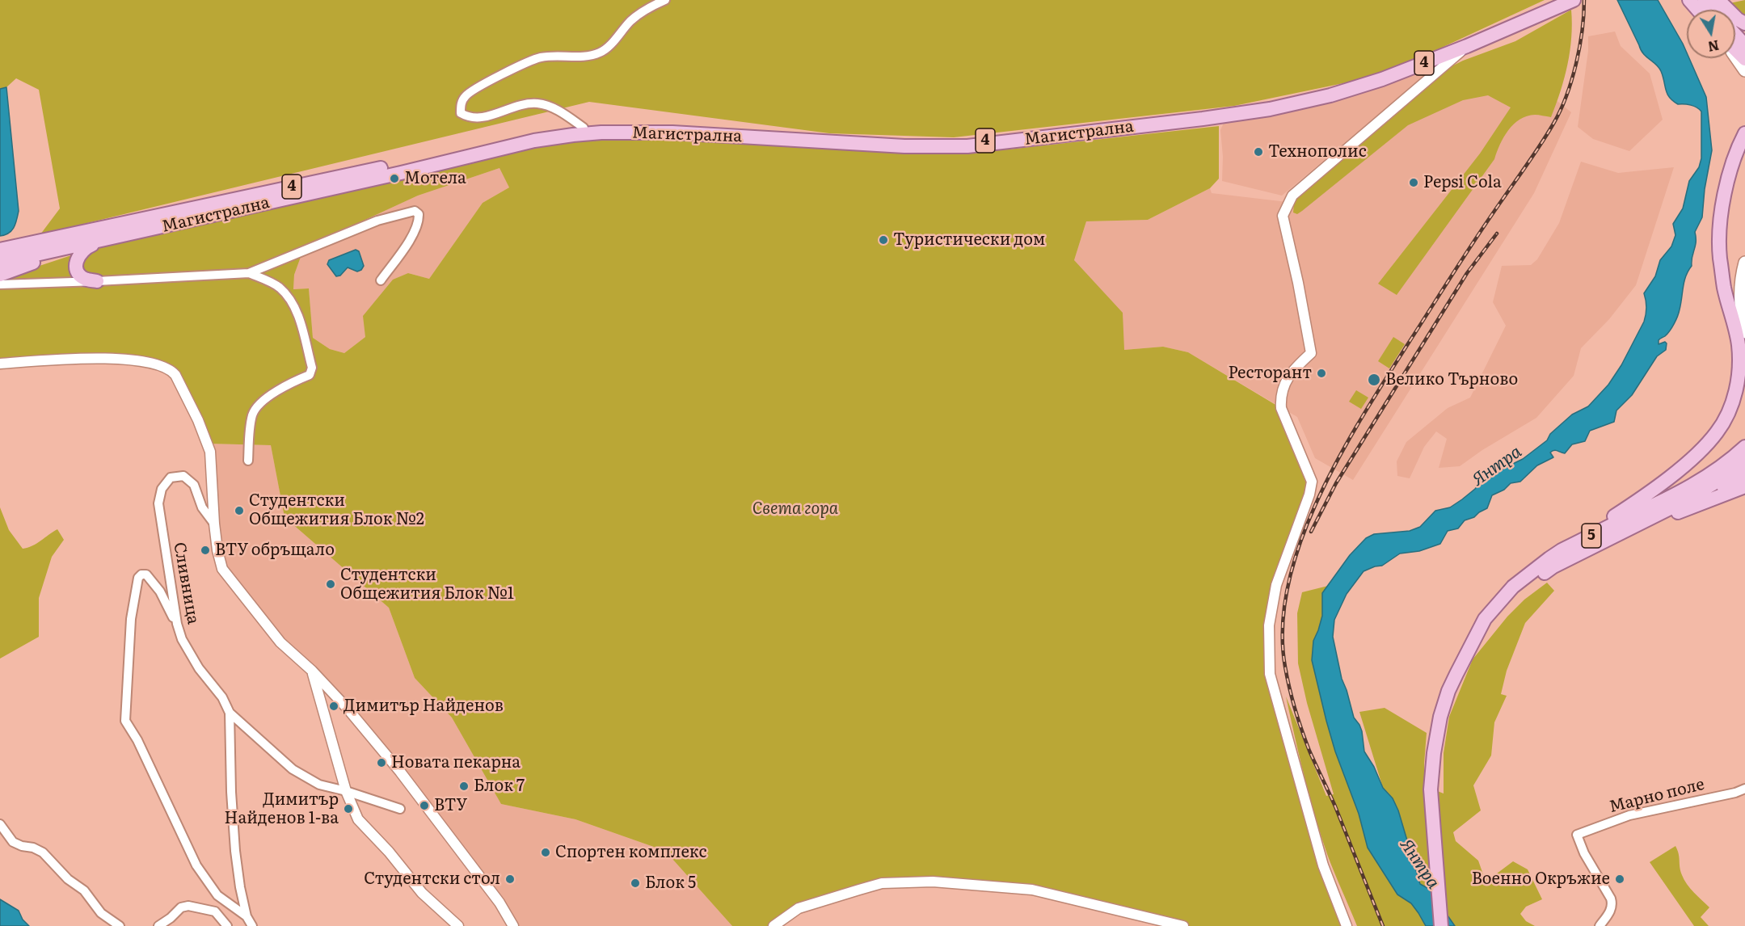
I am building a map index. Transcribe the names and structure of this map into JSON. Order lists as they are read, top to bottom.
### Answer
{
  "streets": {
    "main road": ["4", "Магистрална", "5"],
    "street": ["Сливница", "Марно поле"]
  },
  "water": ["Янтра"],
  "parks": ["Света гора"],
  "places": [
    "Технополис",
    "Мотела",
    "Pepsi Cola",
    "Туристически дом",
    "Ресторант",
    "Велико Търново",
    "Студентски Общежития Блок №2",
    "ВТУ обръщало",
    "Студентски Общежития Блок №1",
    "Димитър Найденов",
    "Новата пекарна",
    "Блок 7",
    "ВТУ",
    "Димитър Найденов 1-ва",
    "Спортен комплекс",
    "Студентски стол",
    "Военно Окръжие",
    "Блок 5"
  ],
  "north": "bottom"
}
